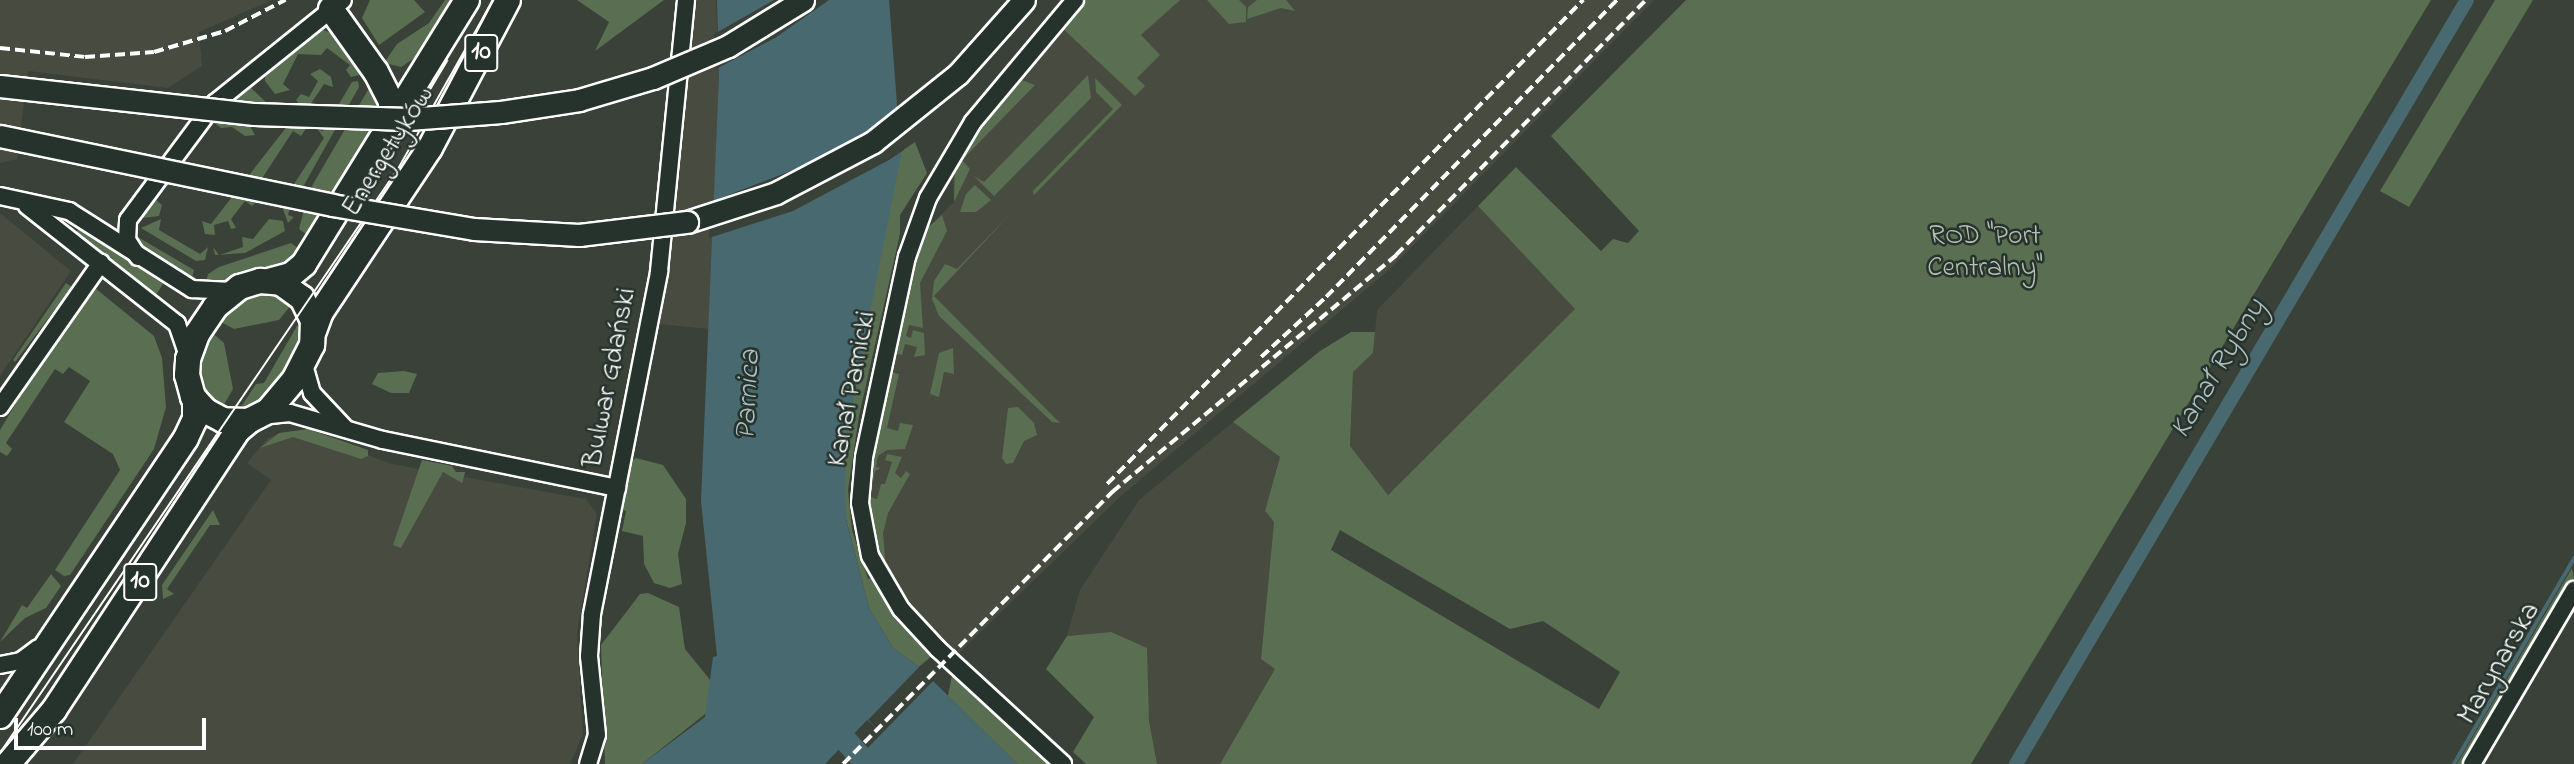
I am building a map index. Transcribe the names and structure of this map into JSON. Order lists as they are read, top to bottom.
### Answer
{
  "streets": {
    "main road": ["10", "Energetyków"],
    "street": ["Bulwar Gdański", "Kanał Parnicki", "Marynarska"]
  },
  "crossings": [
    ["10", "Energetyków"]
  ],
  "water": ["Kanał Rybny", "Parnica"],
  "parks": ["ROD \"Port Centralny\""],
  "scale_bar": "100 m"
}
